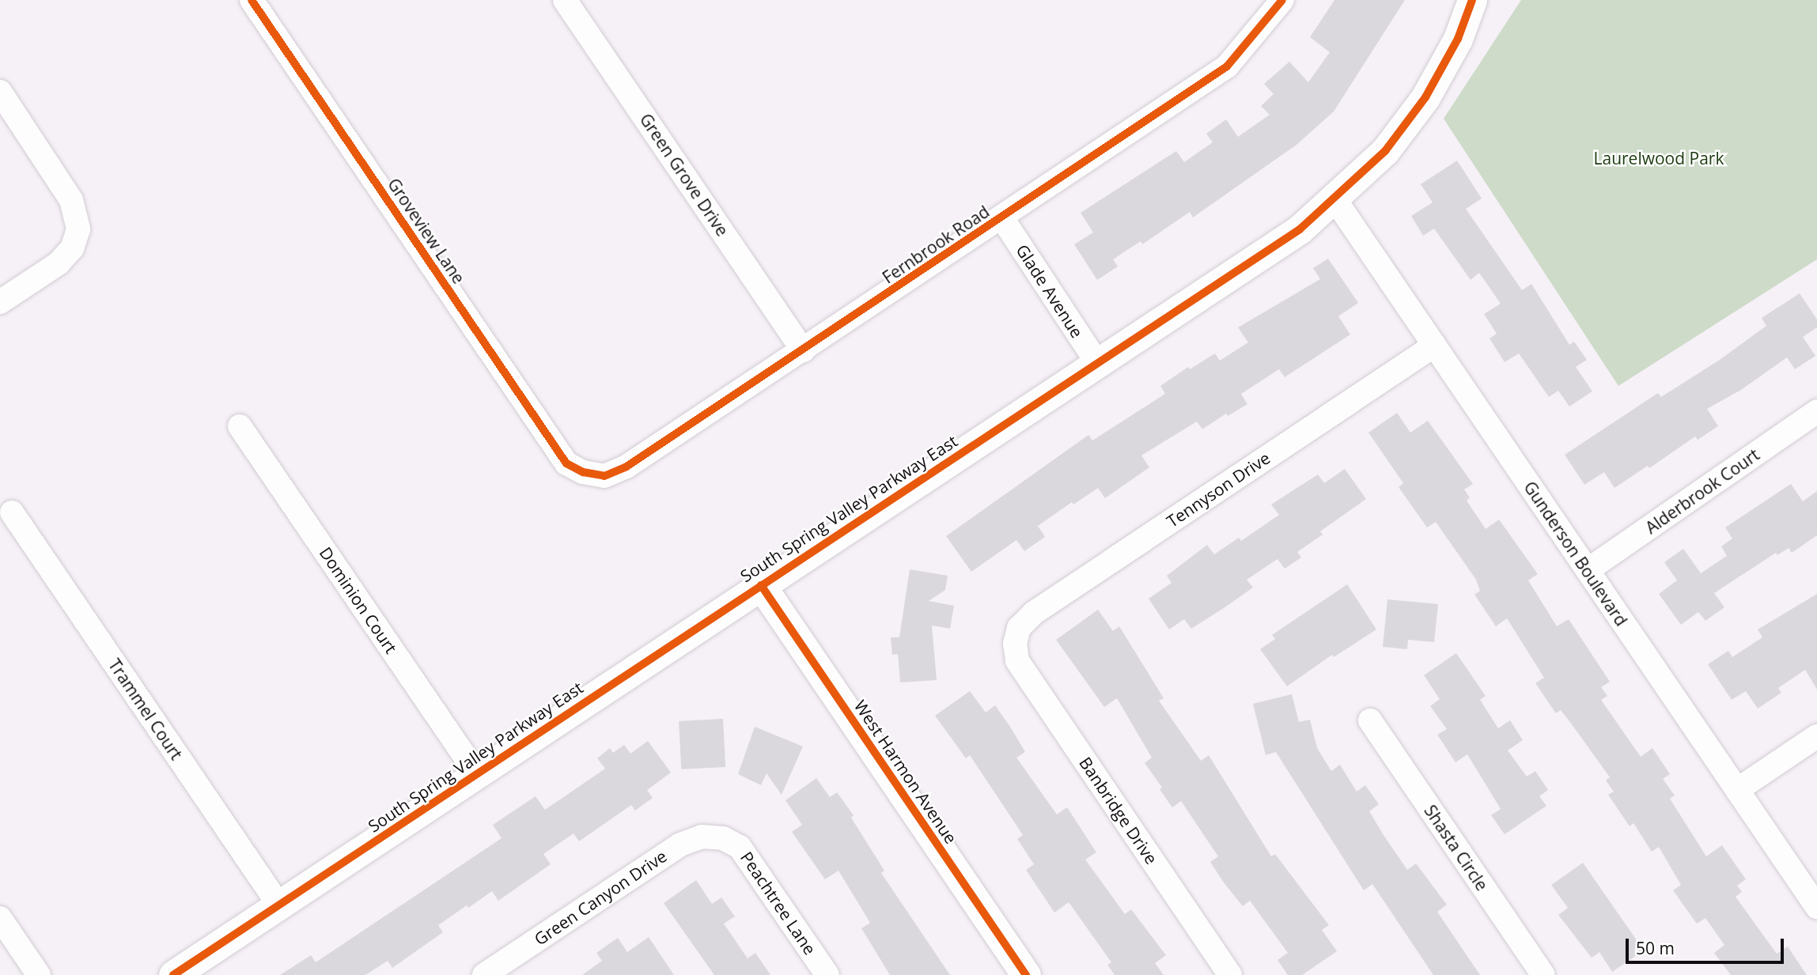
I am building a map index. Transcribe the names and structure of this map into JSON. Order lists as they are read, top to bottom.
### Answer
{
  "streets": {
    "street": [
      "Green Grove Drive",
      "Groveview Lane",
      "Fernbrook Road",
      "Glade Avenue",
      "Tennyson Drive",
      "Alderbrook Court",
      "South Spring Valley Parkway East",
      "Gunderson Boulevard",
      "Dominion Court",
      "Trammel Court",
      "West Harmon Avenue",
      "Banbridge Drive",
      "Shasta Circle",
      "Green Canyon Drive",
      "Peachtree Lane"
    ]
  },
  "crossings": [
    ["Green Grove Drive", "Fernbrook Road"],
    ["Groveview Lane", "Fernbrook Road"],
    ["Fernbrook Road", "Glade Avenue"],
    ["Glade Avenue", "South Spring Valley Parkway East"],
    ["Tennyson Drive", "Gunderson Boulevard"],
    ["Tennyson Drive", "Banbridge Drive"],
    ["Alderbrook Court", "Gunderson Boulevard"],
    ["South Spring Valley Parkway East", "Gunderson Boulevard"],
    ["South Spring Valley Parkway East", "Dominion Court"],
    ["South Spring Valley Parkway East", "Trammel Court"],
    ["South Spring Valley Parkway East", "West Harmon Avenue"],
    ["Green Canyon Drive", "Peachtree Lane"]
  ],
  "parks": ["Laurelwood Park"],
  "scale_bar": "50 m"
}
